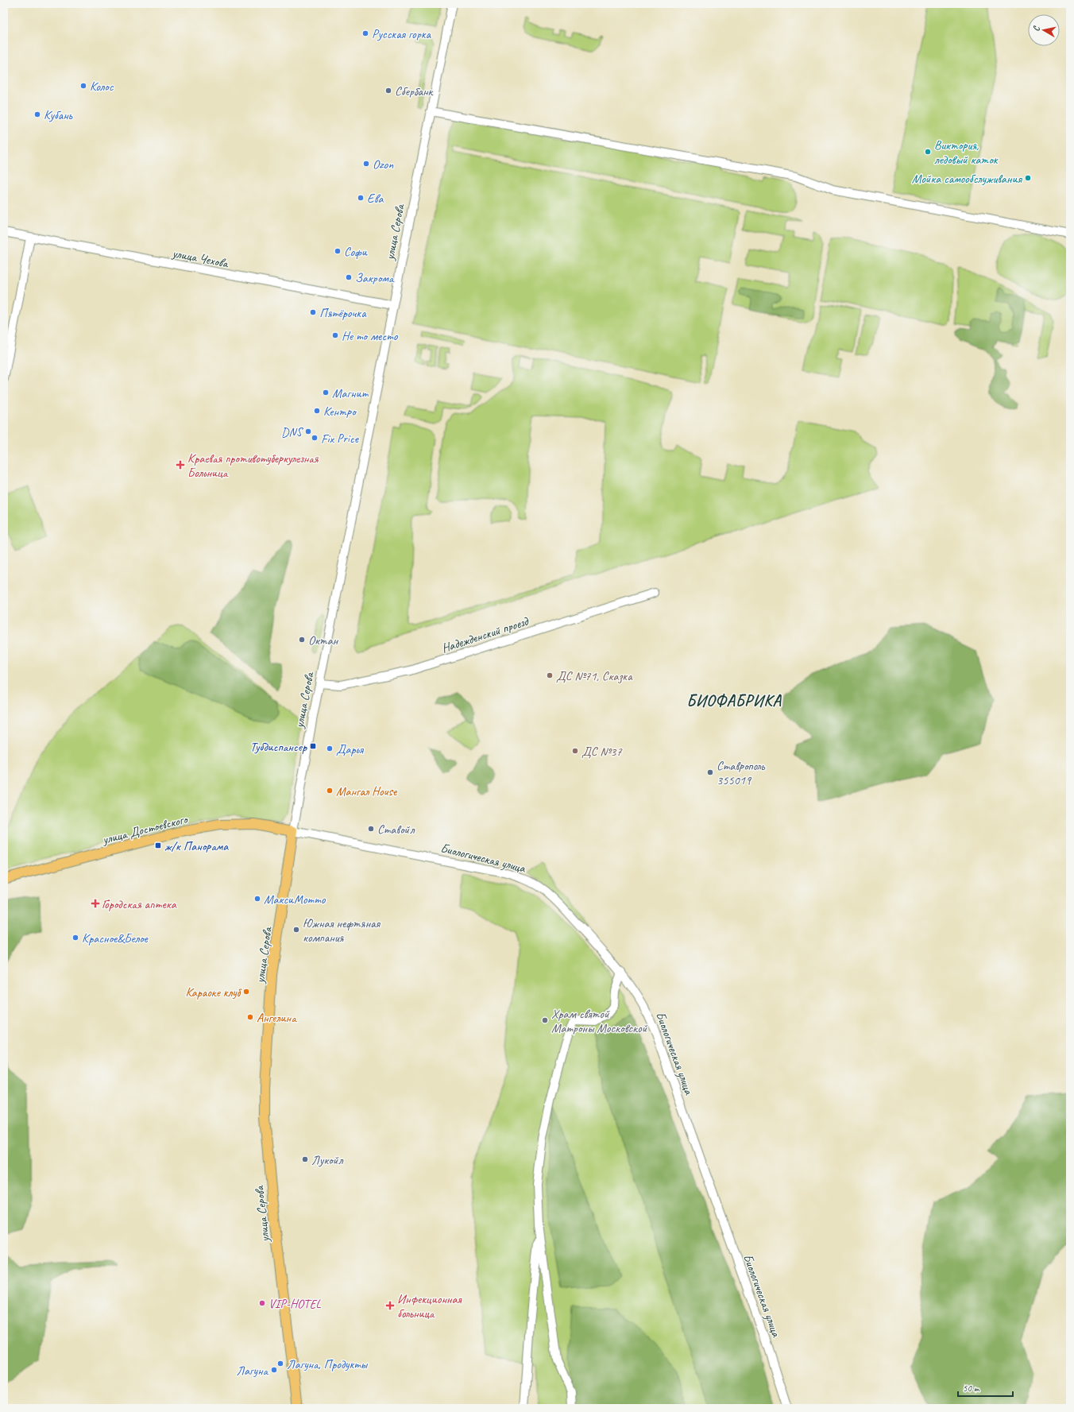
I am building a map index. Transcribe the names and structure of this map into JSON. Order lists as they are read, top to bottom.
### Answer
{
  "streets": {
    "main road": ["улица Серова", "улица Достоевского"],
    "street": ["улица Чехова", "Надежденский проезд", "Биологическая улица"]
  },
  "crossings": [
    ["улица Серова", "улица Чехова"],
    ["улица Серова", "Надежденский проезд"],
    ["улица Серова", "улица Достоевского"],
    ["улица Серова", "Биологическая улица"],
    ["улица Достоевского", "Биологическая улица"]
  ],
  "districts": ["БИОФАБРИКА"],
  "places": {
    "other": [
      "Русская горка",
      "Колос",
      "Сбербанк",
      "Кубань",
      "Виктория, ледовый каток",
      "Ozon",
      "Мойка самообслуживания",
      "Ева",
      "Софи",
      "Закрома",
      "Пятёрочка",
      "Не то место",
      "Магнит",
      "Кентро",
      "DNS",
      "Fix Price",
      "Октан",
      "ДС №71, Сказка",
      "Дарья",
      "ДС №37",
      "Ставрополь 355019",
      "Мангал House",
      "Ставойл",
      "МаксиМотто",
      "Южная нефтяная компания",
      "Красное&Белое",
      "Караоке клуб",
      "Ангелина",
      "Храм святой Матроны Московской",
      "Лукойл",
      "VIP-HOTEL",
      "Лагуна, Продукты",
      "Лагуна"
    ],
    "health": ["Краевая противотуберкулезная Больница", "Городская аптека", "Инфекционная больница"],
    "transit": ["Тубдиспансер", "ж/к Панорама"]
  },
  "scale_bar": "50 m",
  "north": "left"
}
